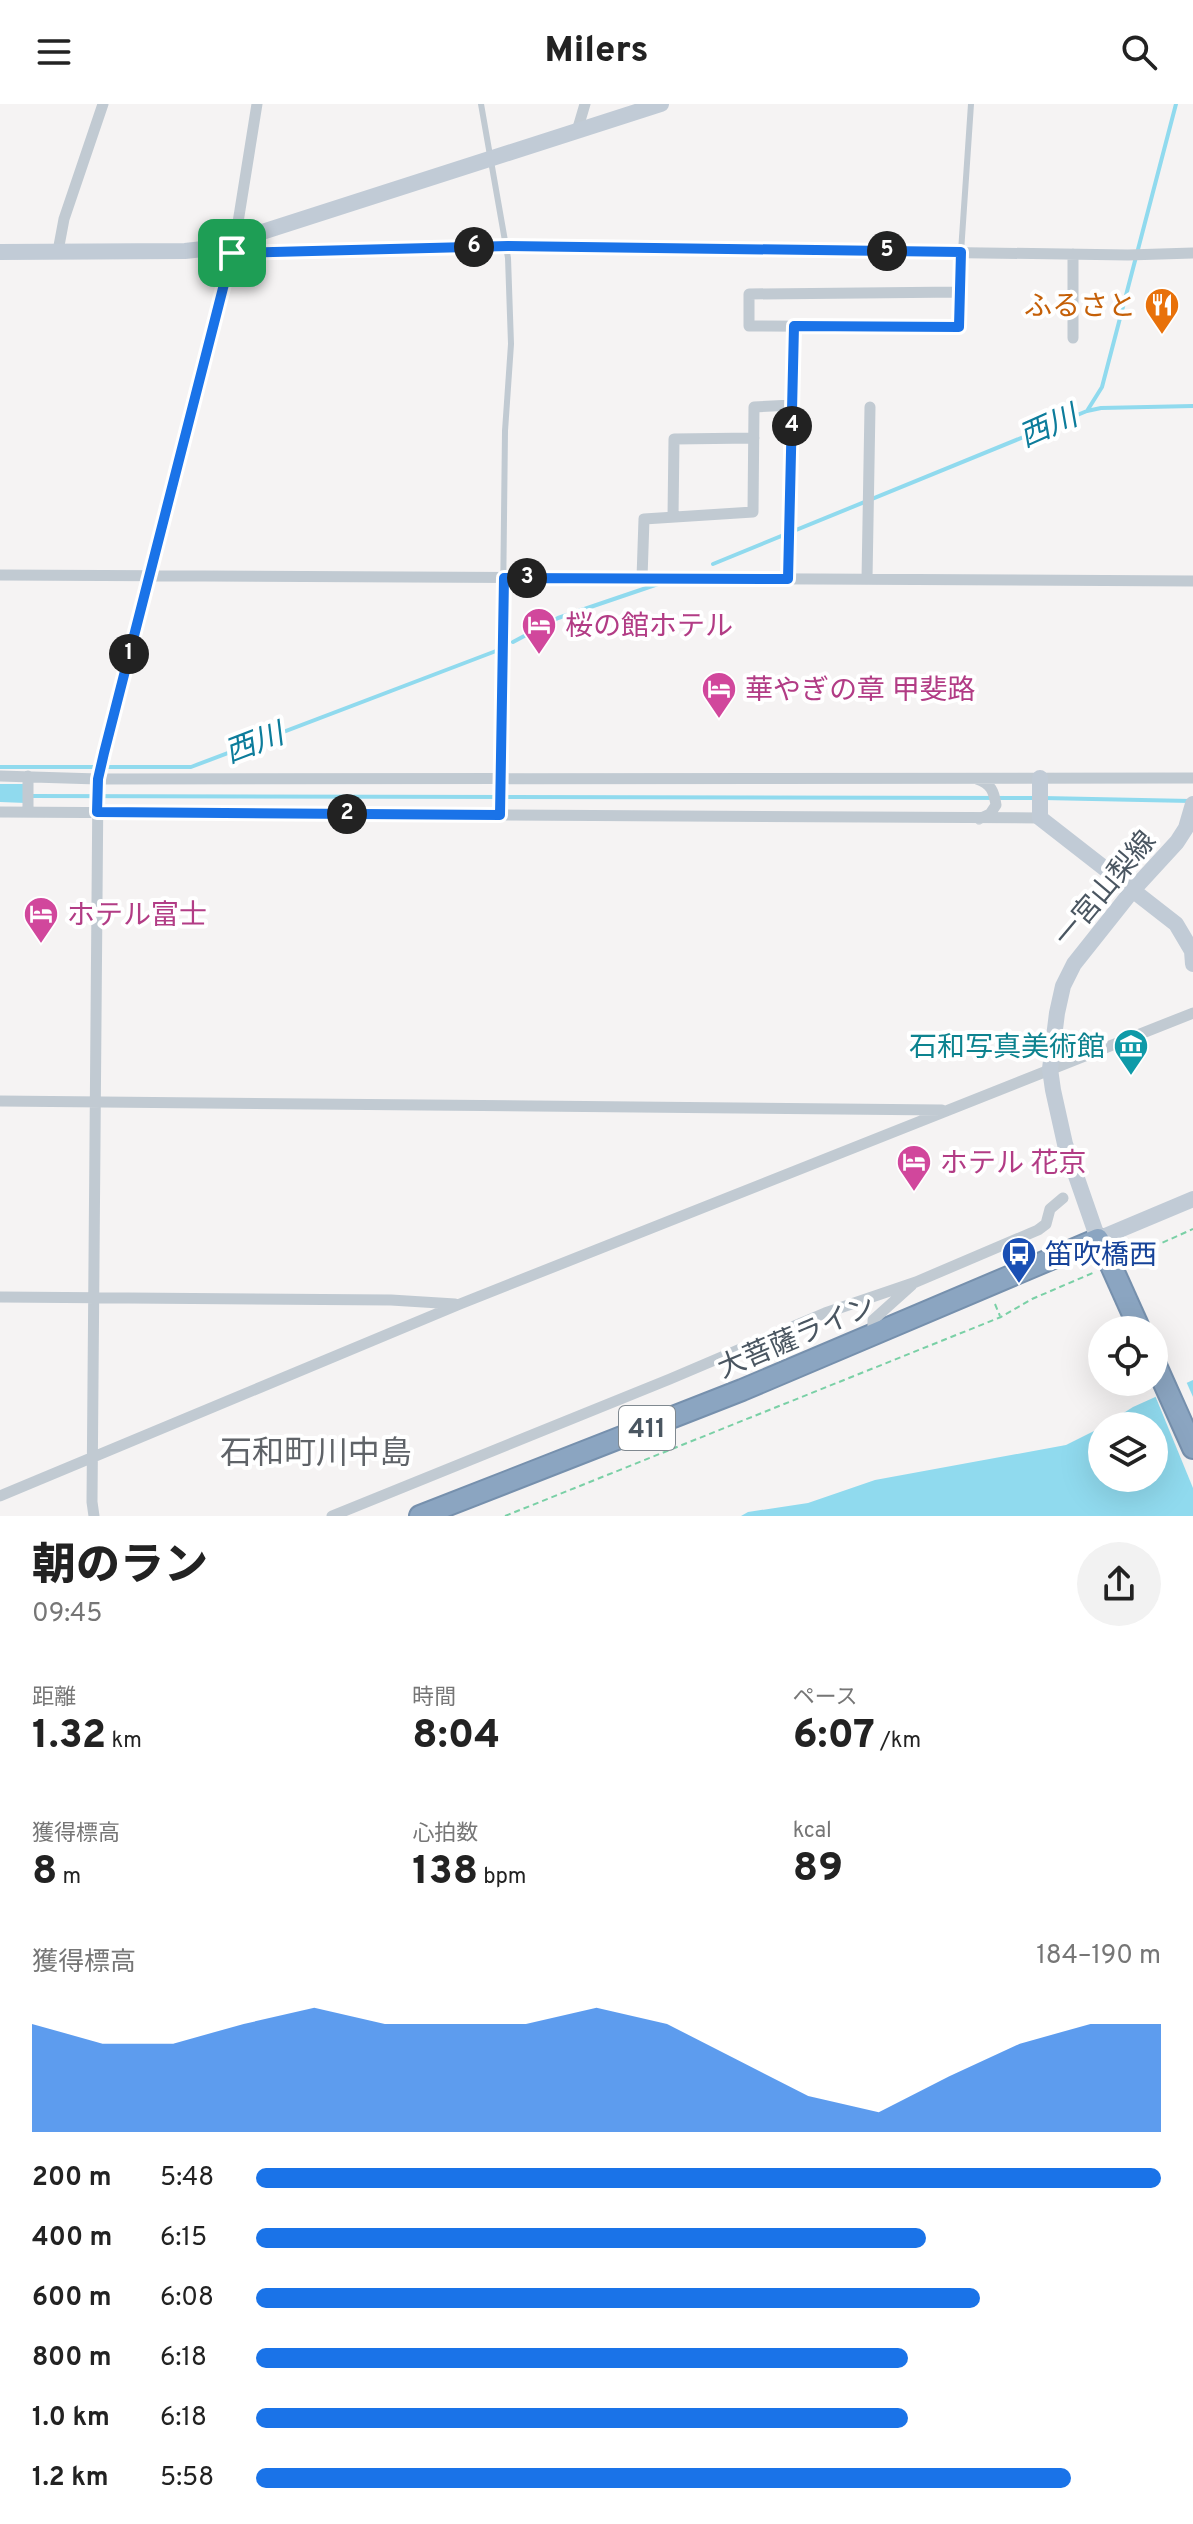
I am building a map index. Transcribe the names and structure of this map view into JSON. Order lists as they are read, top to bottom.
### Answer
{
  "streets": {
    "highway": ["大菩薩ライン", "411"],
    "main road": ["一宮山梨線"]
  },
  "crossings": [
    ["一宮山梨線", "大菩薩ライン"]
  ],
  "districts": ["石和町川中島"],
  "water": ["西川"],
  "places": {
    "restaurant": ["ふるさと"],
    "hotel": [
      "桜の館ホテル",
      "華やぎの章 甲斐路",
      "ホテル富士",
      "ホテル 花京"
    ],
    "museum": ["石和写真美術館"],
    "bus stop": ["笛吹橋西"]
  },
  "page": {
    "header": "Milers",
    "pins": [
      "6",
      "5",
      "4",
      "3",
      "1",
      "2"
    ],
    "heading": ["朝のラン", "09:45"],
    "stats": [
      ["距離", "1.32 km"],
      ["時間", "8:04"],
      ["ペース", "6:07 /km"],
      ["獲得標高", "8 m"],
      ["心拍数", "138 bpm"],
      ["kcal", "89"]
    ],
    "chart": ["獲得標高", "184–190 m"],
    "list": [
      {
        "name": "200 m",
        "note": "5:48"
      },
      {
        "name": "400 m",
        "note": "6:15"
      },
      {
        "name": "600 m",
        "note": "6:08"
      },
      {
        "name": "800 m",
        "note": "6:18"
      },
      {
        "name": "1.0 km",
        "note": "6:18"
      },
      {
        "name": "1.2 km",
        "note": "5:58"
      }
    ]
  }
}
